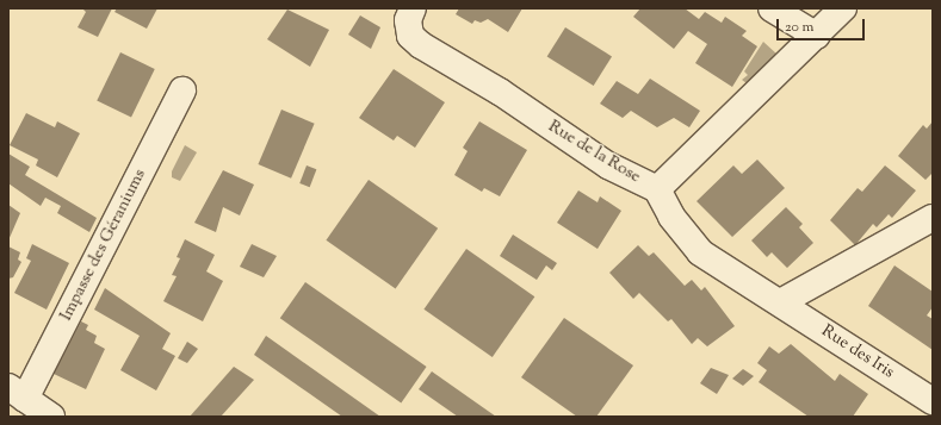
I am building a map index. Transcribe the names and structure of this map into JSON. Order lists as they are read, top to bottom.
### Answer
{
  "streets": {
    "street": ["Rue de la Rose", "Impasse des Géraniums", "Rue des Iris"]
  },
  "crossings": [
    ["Rue de la Rose", "Rue des Iris"]
  ],
  "scale_bar": "20 m"
}
